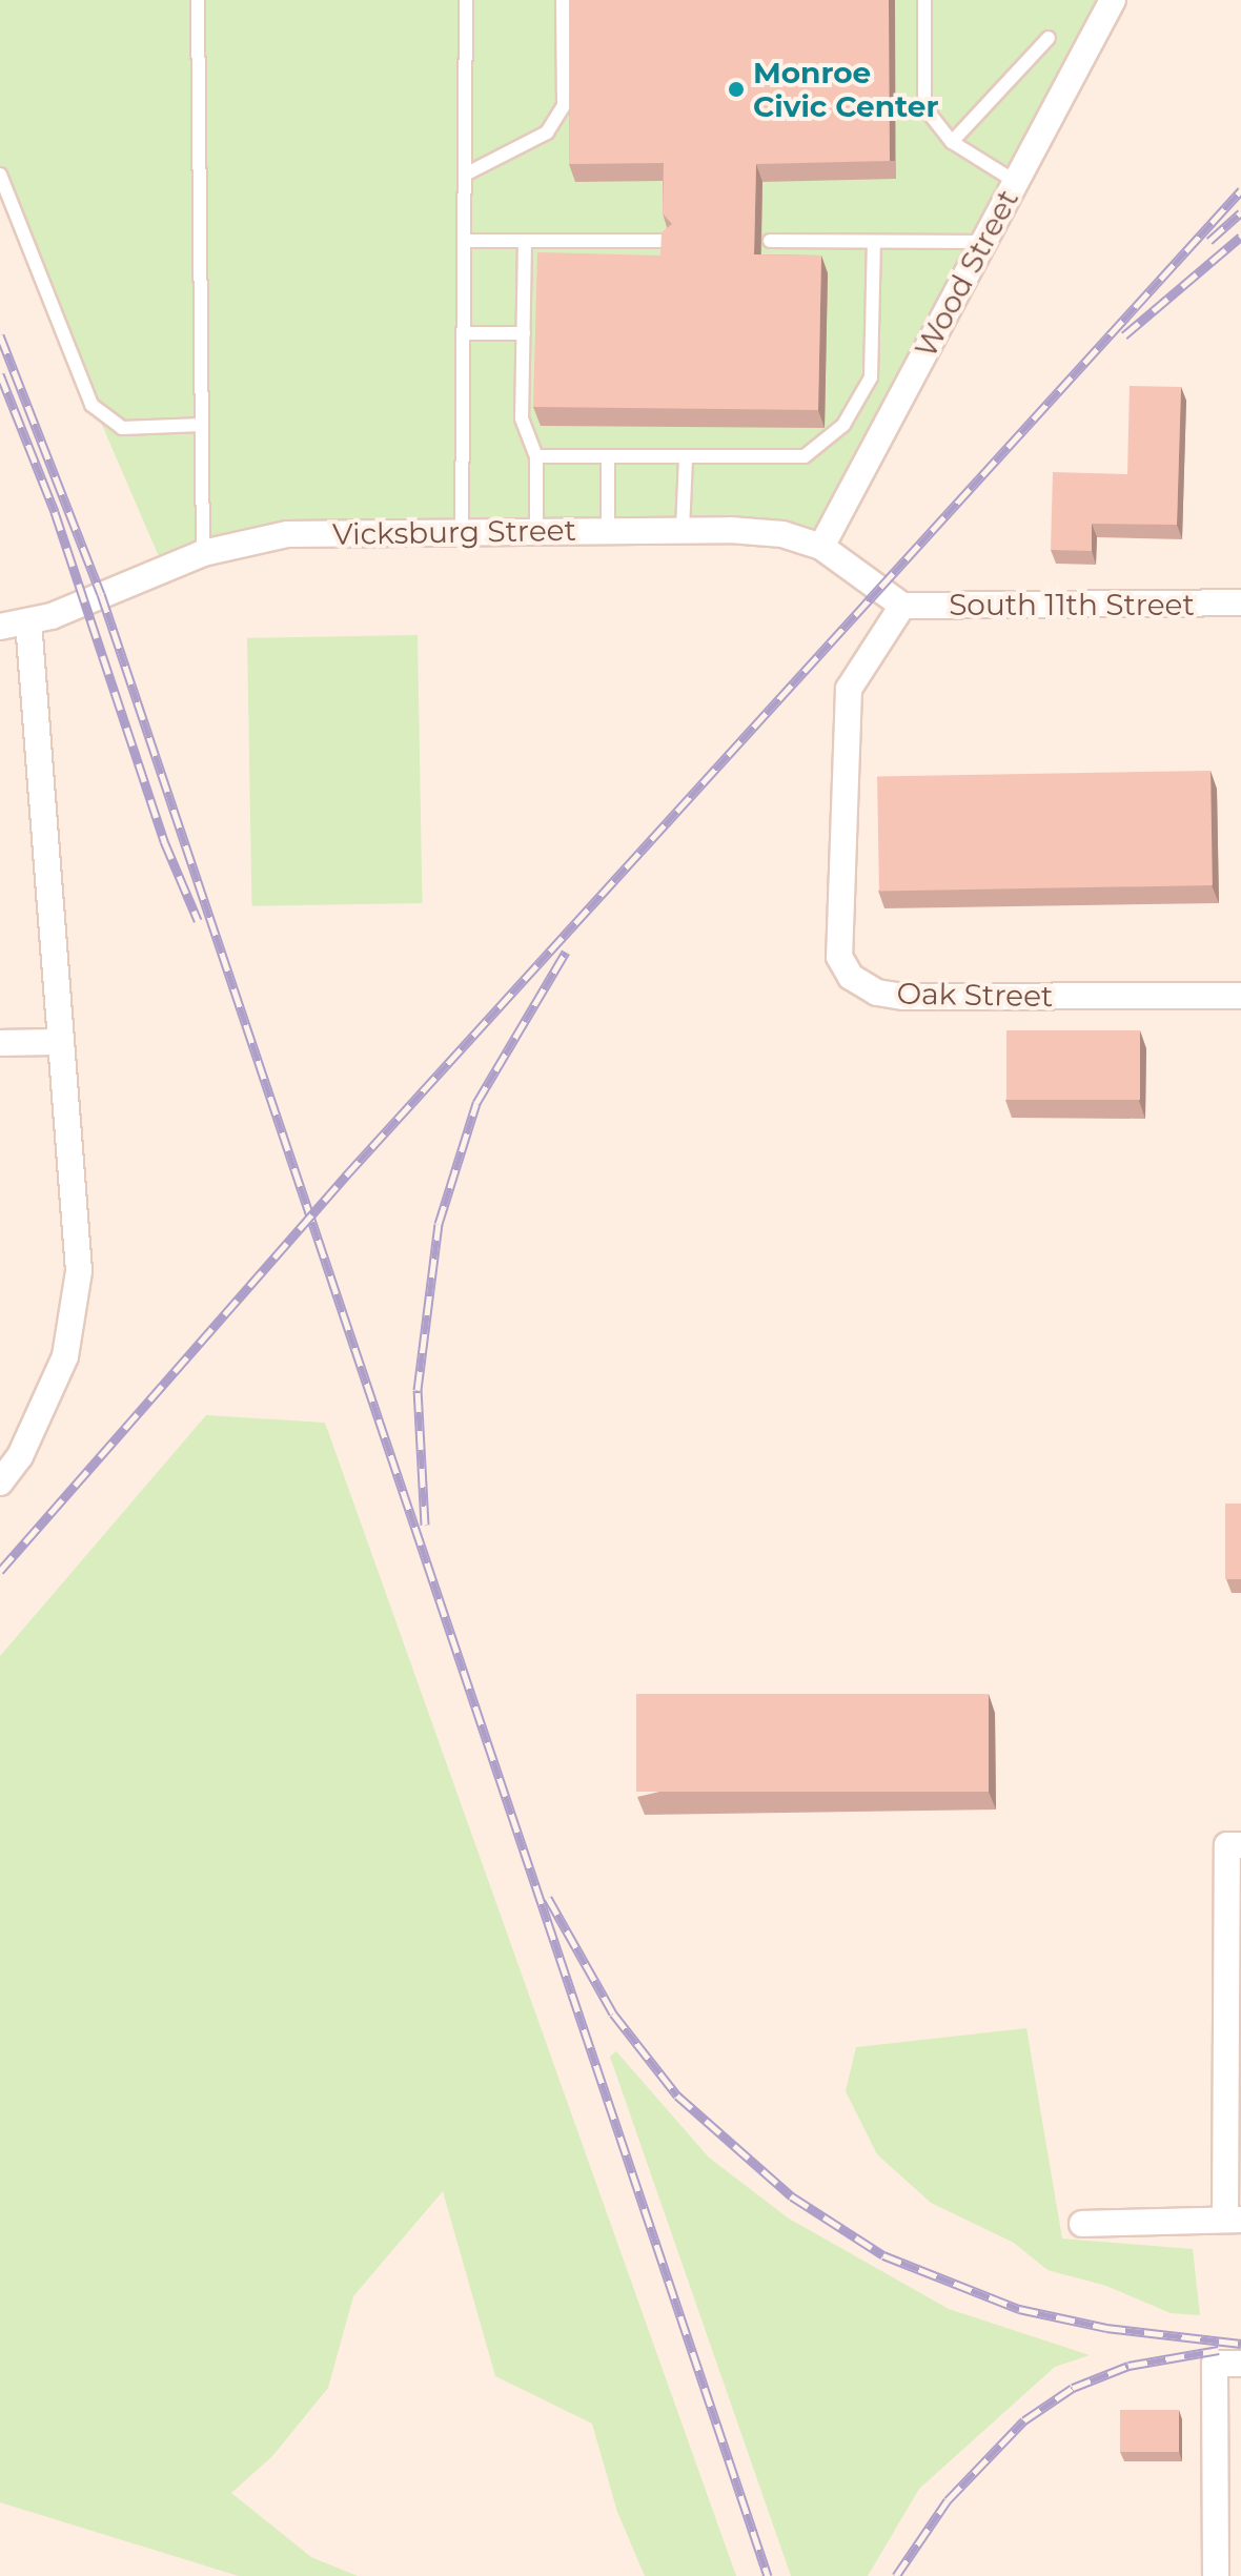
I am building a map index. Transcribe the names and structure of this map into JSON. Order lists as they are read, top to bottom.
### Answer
{
  "streets": {
    "street": [
      "Wood Street",
      "Vicksburg Street",
      "South 11th Street",
      "Oak Street"
    ]
  },
  "crossings": [
    ["Wood Street", "Vicksburg Street"],
    ["Vicksburg Street", "South 11th Street"],
    ["Vicksburg Street", "Oak Street"],
    ["South 11th Street", "Oak Street"]
  ],
  "places": ["Monroe Civic Center"]
}
